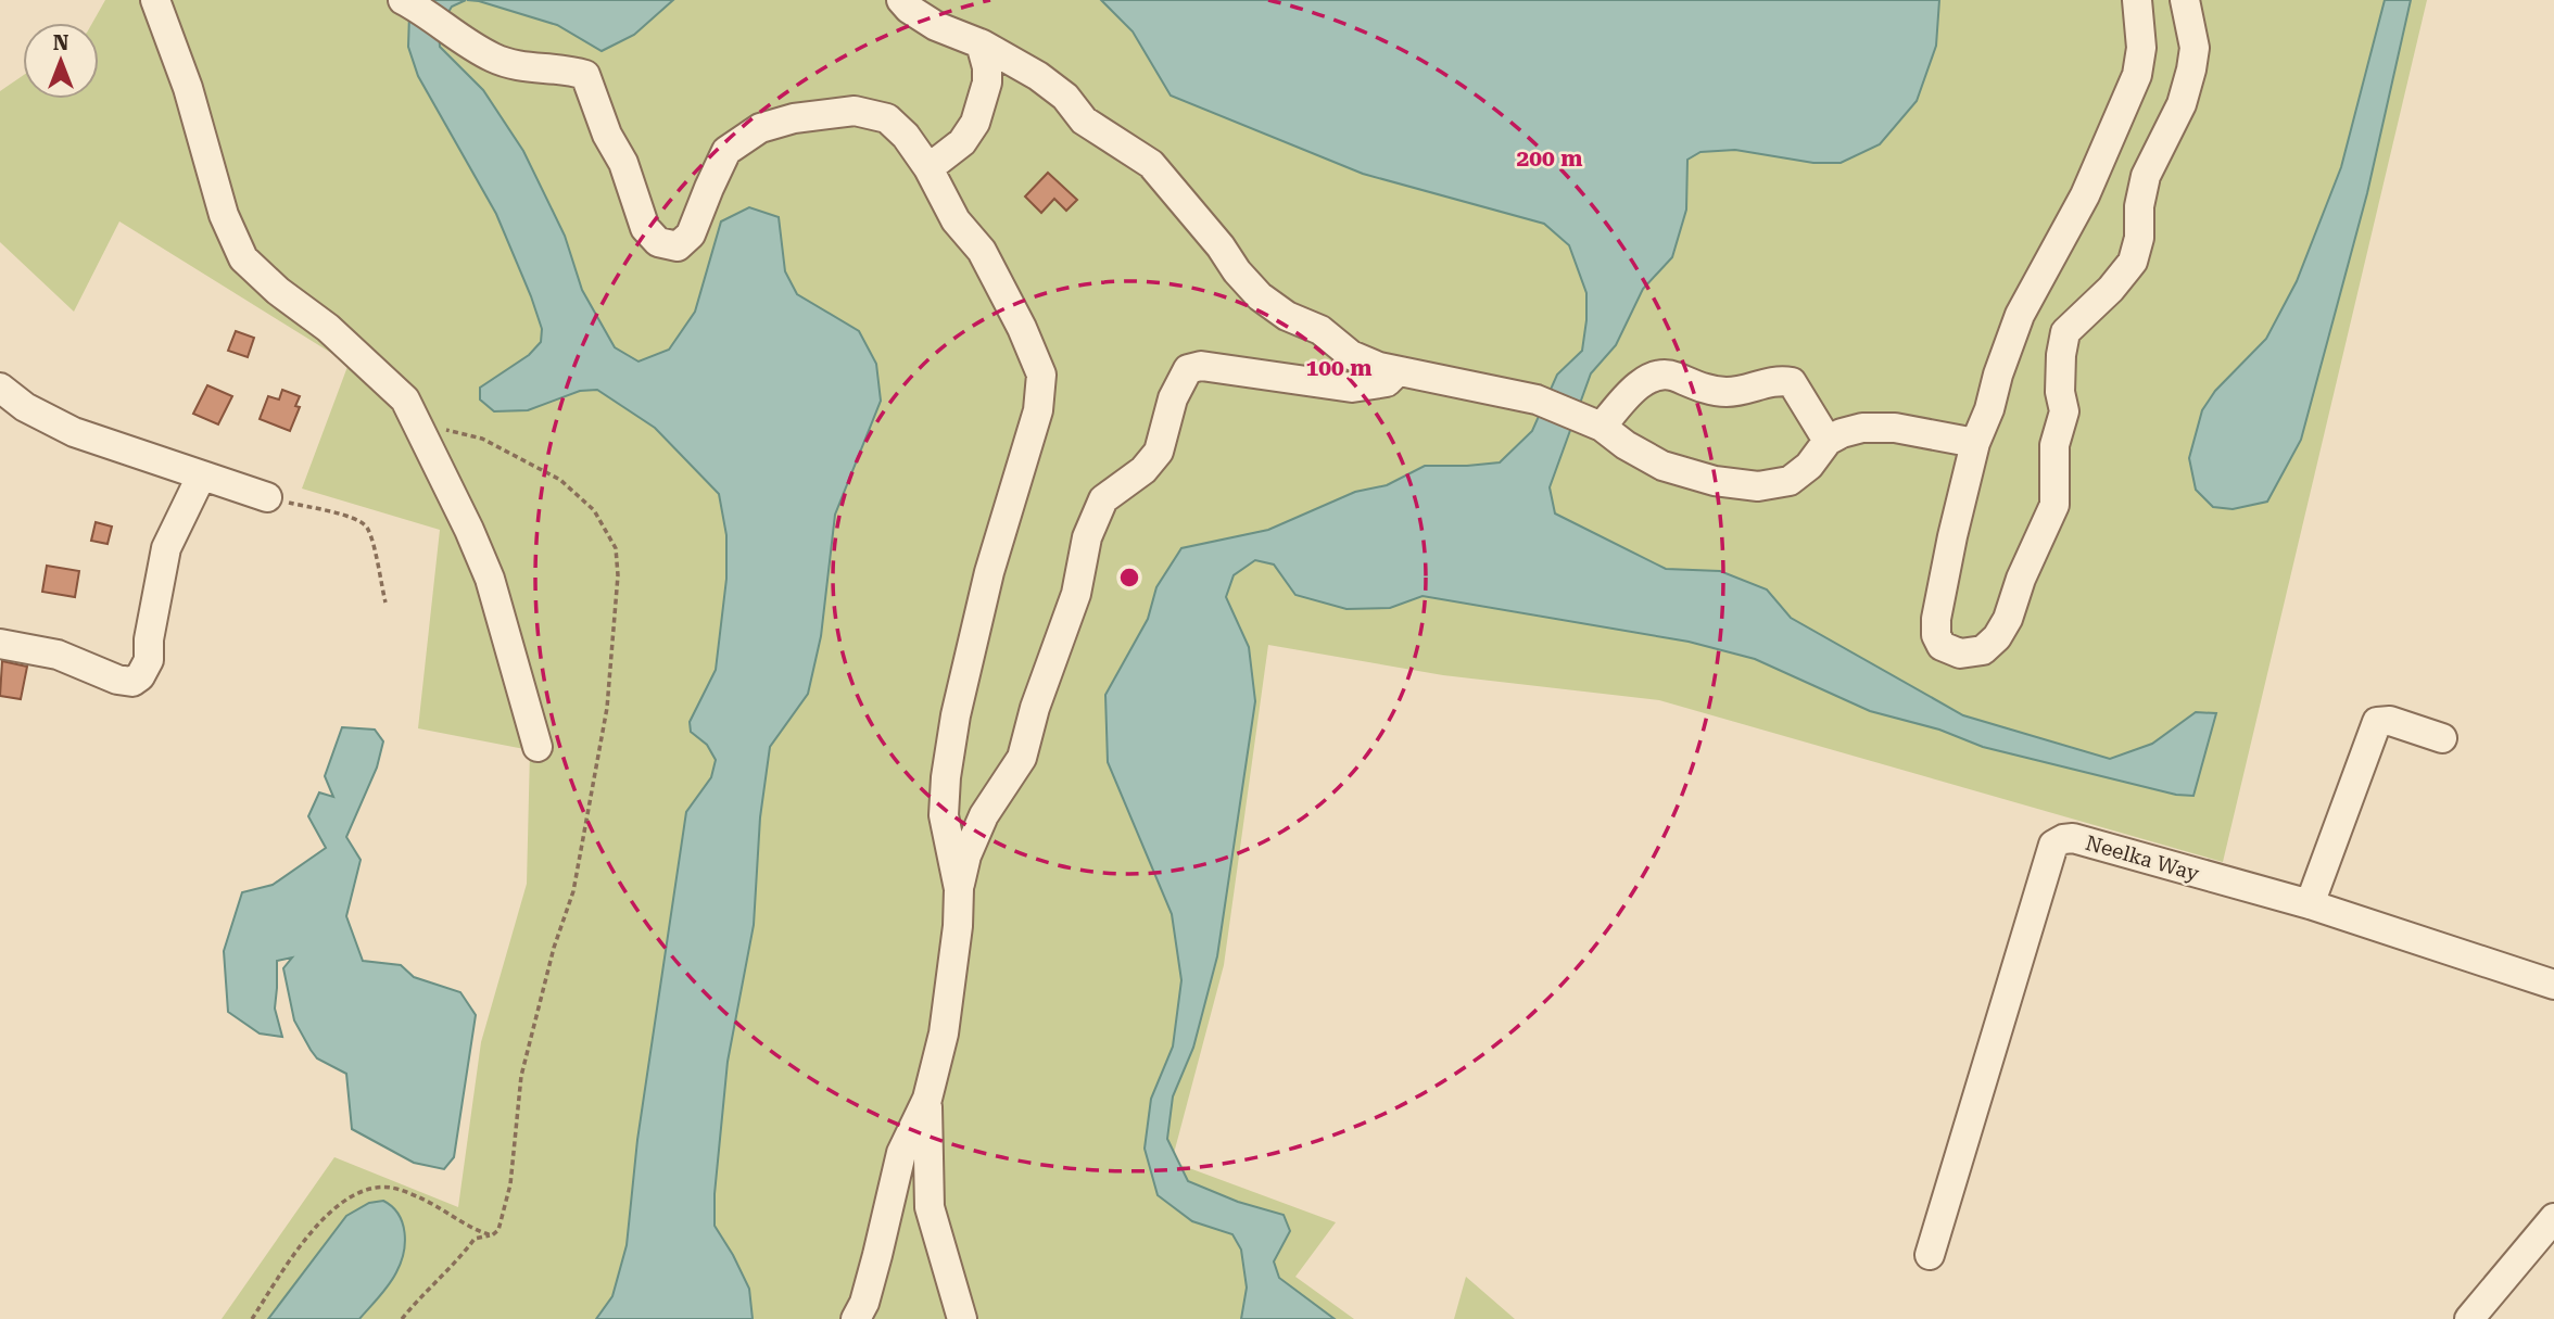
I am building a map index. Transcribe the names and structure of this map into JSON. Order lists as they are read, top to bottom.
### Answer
{
  "streets": {
    "street": ["Neelka Way"]
  },
  "north": "top",
  "rings": ["200 m", "100 m"]
}
